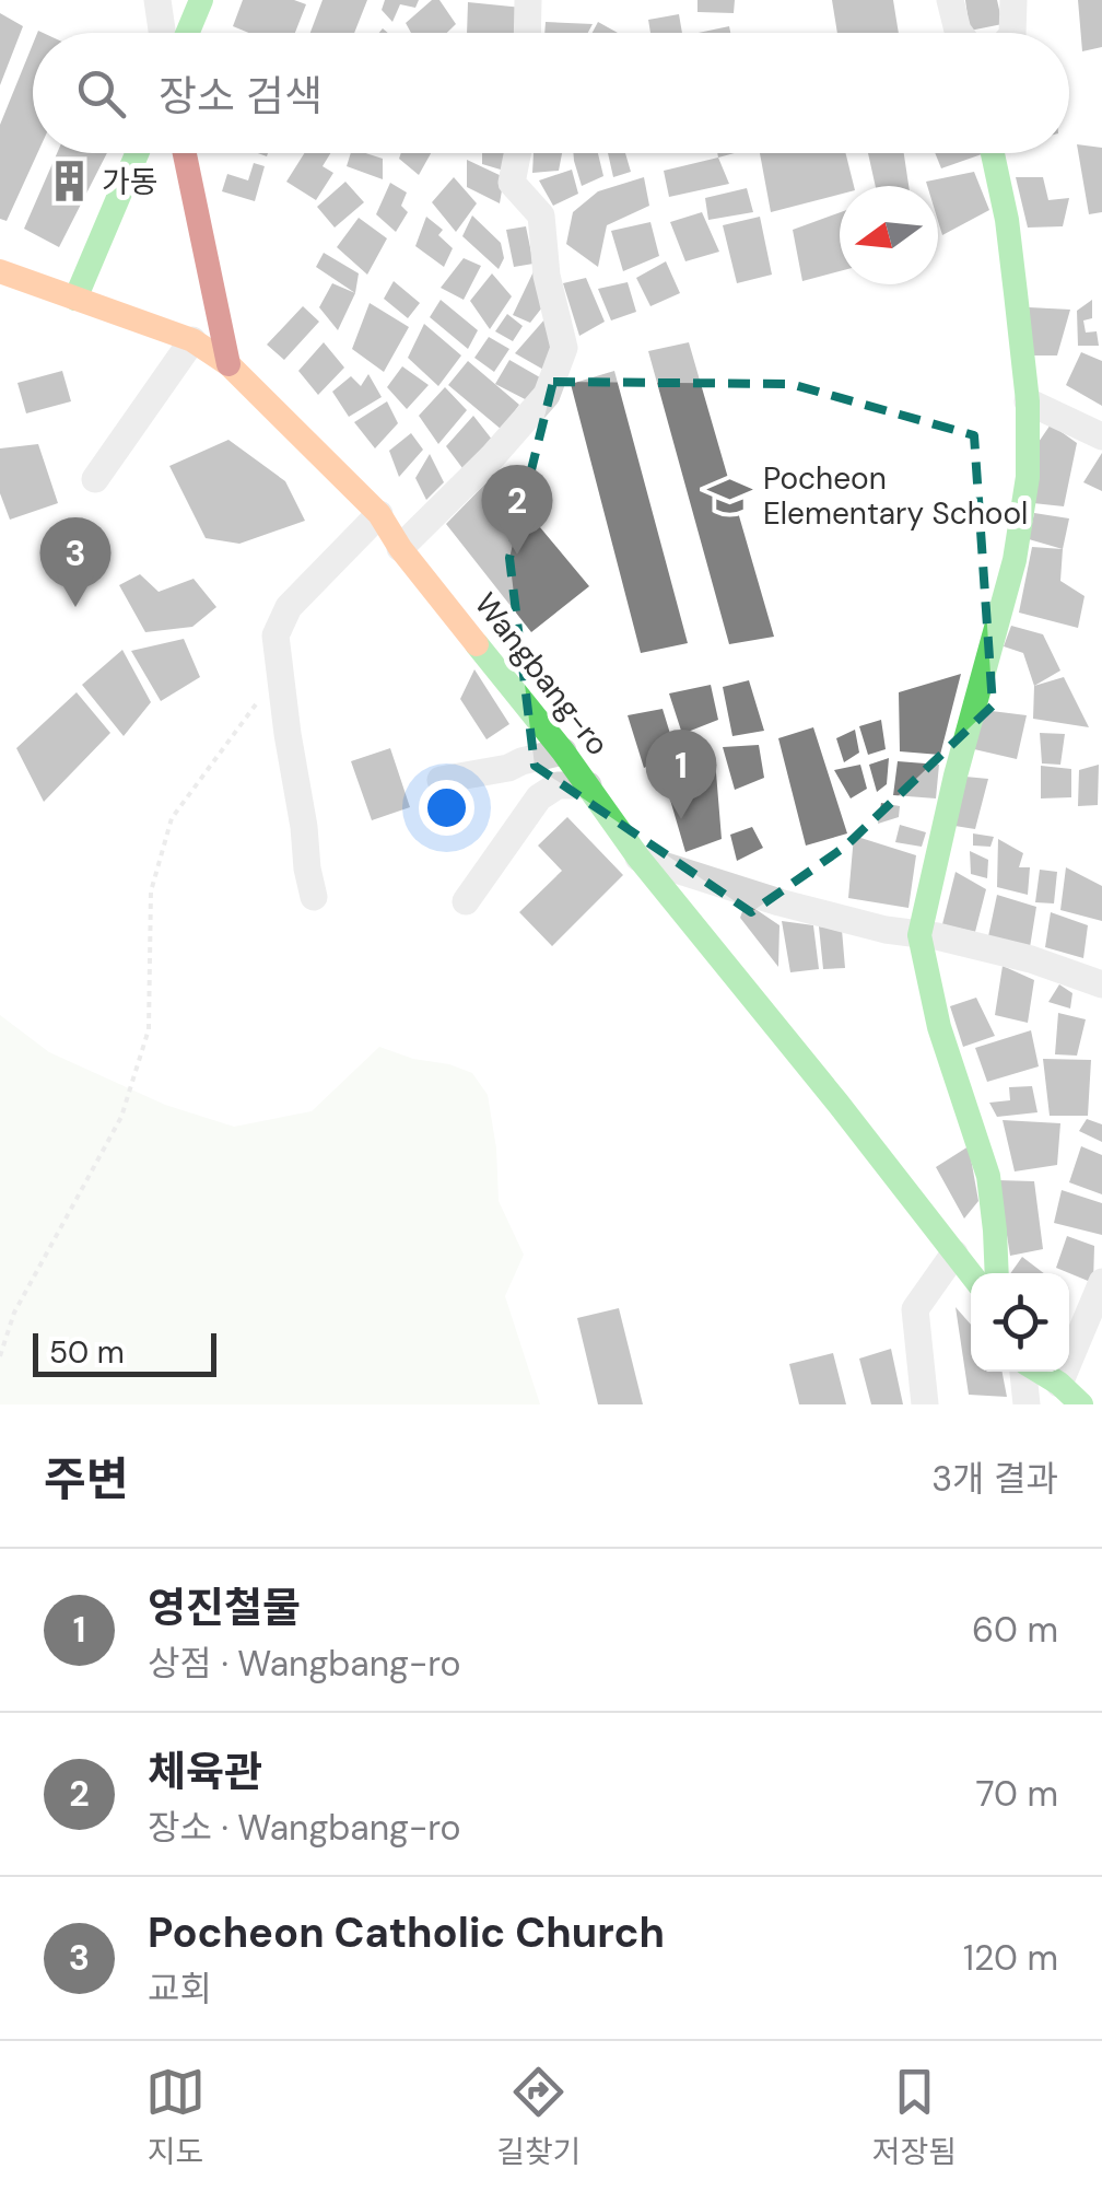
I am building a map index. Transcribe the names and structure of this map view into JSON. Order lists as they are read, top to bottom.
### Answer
{
  "streets": {
    "main road": ["Wangbang-ro"]
  },
  "places": {
    "building": ["가동"],
    "school or university": ["Pocheon Elementary School"]
  },
  "scale_bar": "50 m",
  "north": "left",
  "page": {
    "search": "장소 검색",
    "pins": ["2", "3", "1"],
    "scale": "50 m",
    "heading": ["주변", "3개 결과"],
    "list": [
      {
        "mark": "1",
        "name": "영진철물",
        "note": "상점 · Wangbang-ro",
        "value": "60 m"
      },
      {
        "mark": "2",
        "name": "체육관",
        "note": "장소 · Wangbang-ro",
        "value": "70 m"
      },
      {
        "mark": "3",
        "name": "Pocheon Catholic Church",
        "note": "교회",
        "value": "120 m"
      }
    ],
    "nav": ["지도", "길찾기", "저장됨"]
  }
}
